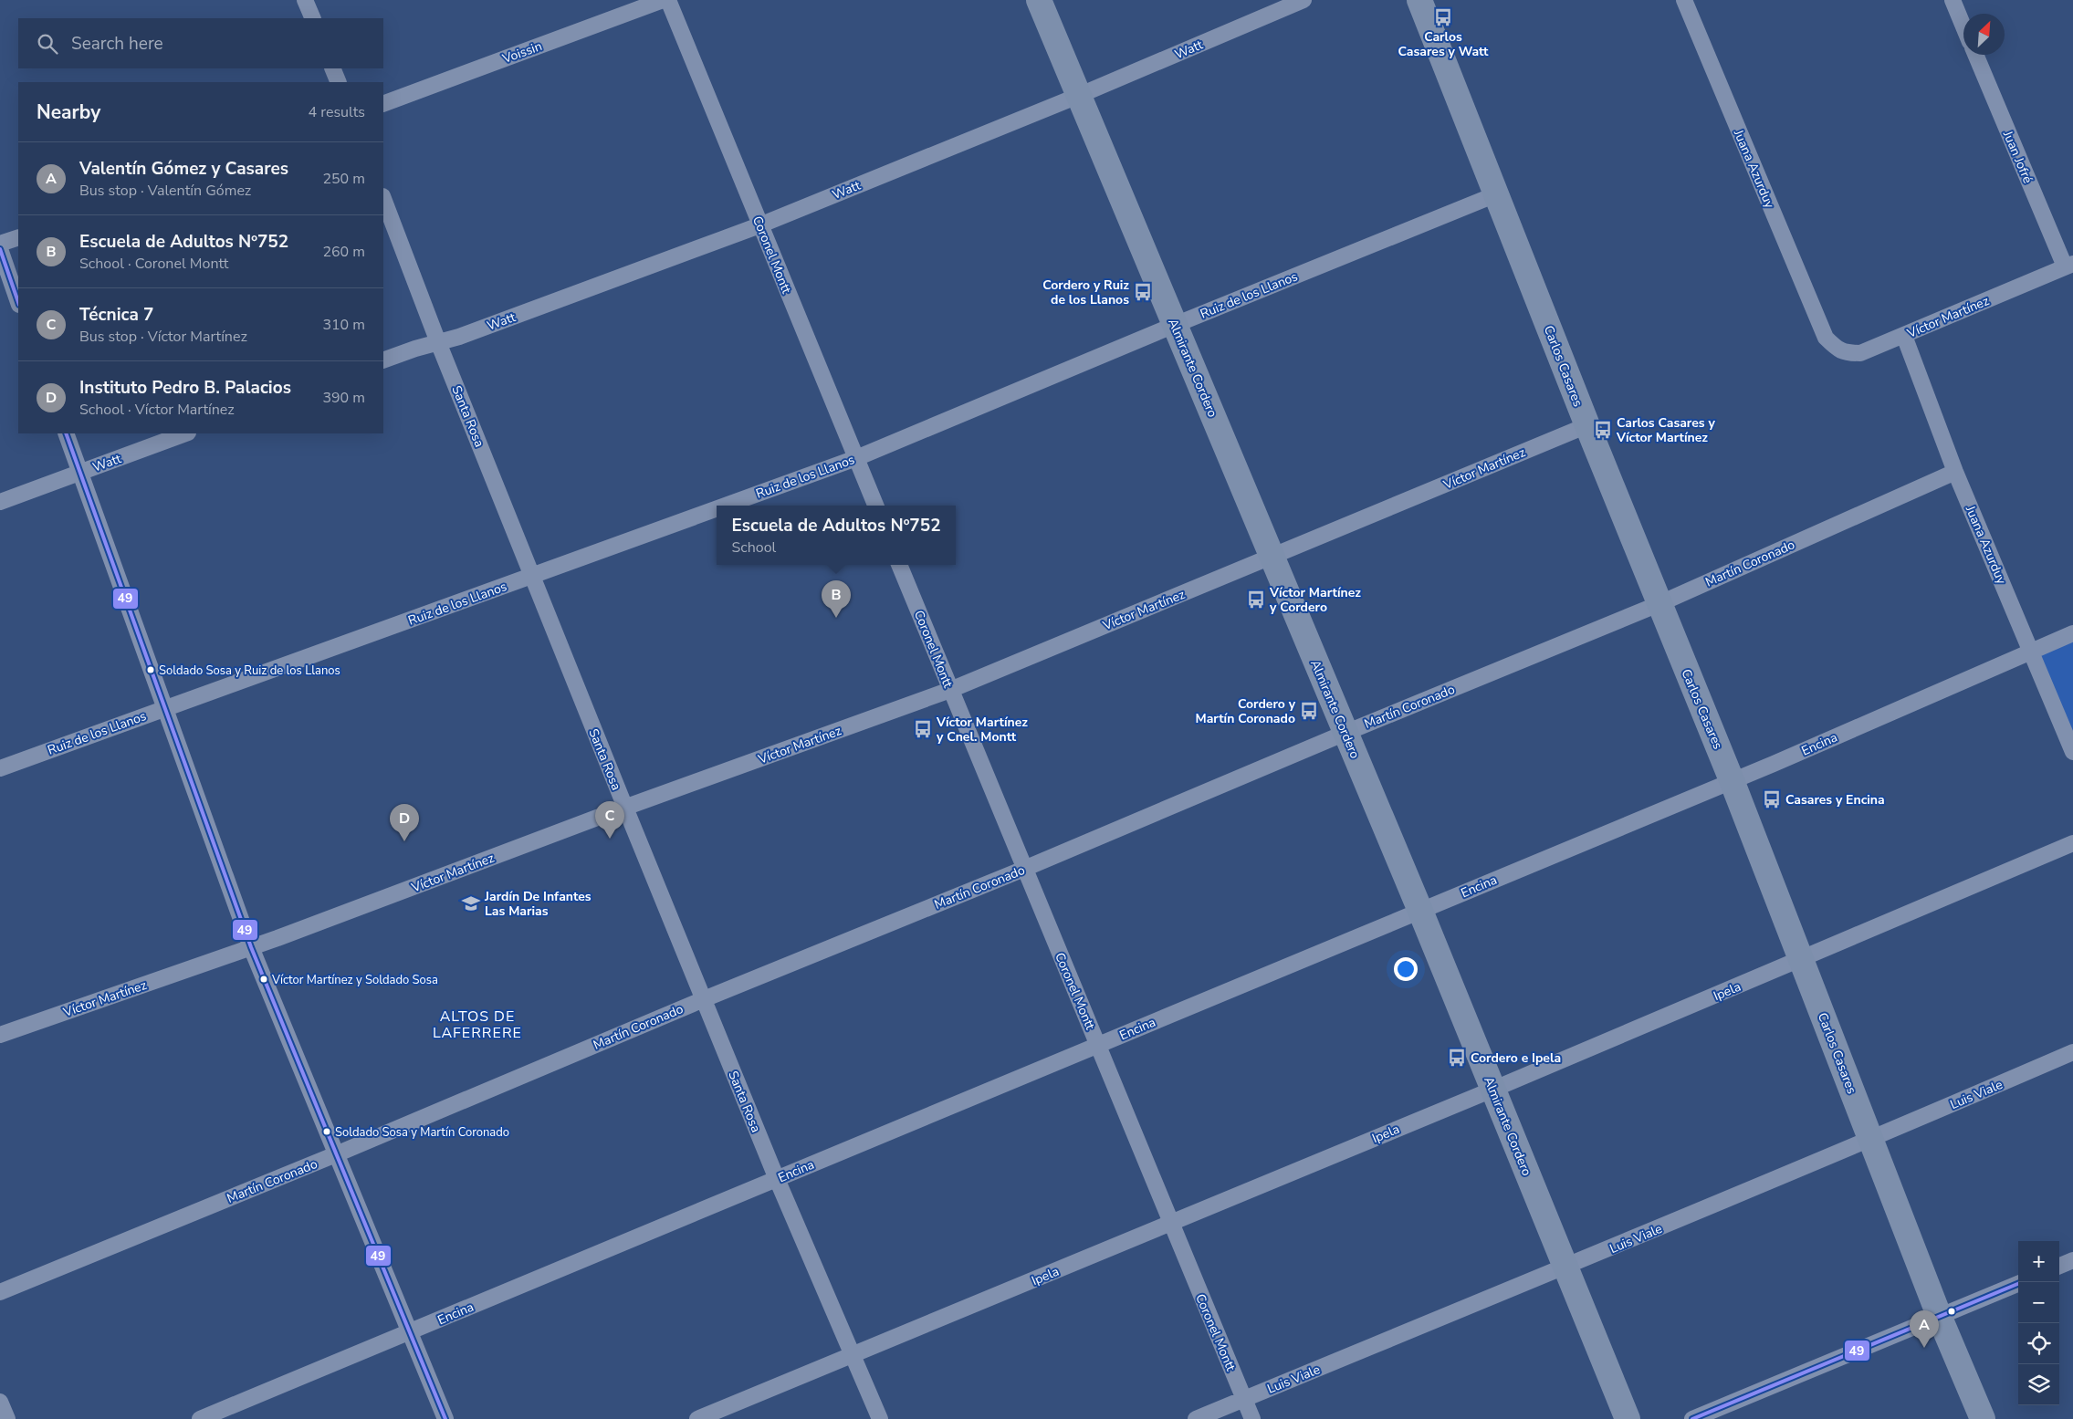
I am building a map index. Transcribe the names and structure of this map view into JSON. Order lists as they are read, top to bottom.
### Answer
{
  "streets": {
    "main road": ["Carlos Casares", "Almirante Cordero"],
    "street": [
      "Watt",
      "Voissin",
      "Juan Jofré",
      "Juana Azurduy",
      "Coronel Montt",
      "Ruiz de los Llanos",
      "Víctor Martínez",
      "Santa Rosa",
      "Martín Coronado",
      "Encina",
      "Ipela",
      "Luis Viale"
    ]
  },
  "crossings": [
    ["Watt", "Coronel Montt"],
    ["Watt", "Almirante Cordero"],
    ["Watt", "Santa Rosa"],
    ["Juan Jofré", "Víctor Martínez"],
    ["Juana Azurduy", "Víctor Martínez"],
    ["Juana Azurduy", "Martín Coronado"],
    ["Juana Azurduy", "Encina"],
    ["Coronel Montt", "Ruiz de los Llanos"],
    ["Coronel Montt", "Víctor Martínez"],
    ["Coronel Montt", "Martín Coronado"],
    ["Coronel Montt", "Encina"],
    ["Coronel Montt", "Ipela"],
    ["Coronel Montt", "Luis Viale"],
    ["Ruiz de los Llanos", "Carlos Casares"],
    ["Ruiz de los Llanos", "Almirante Cordero"],
    ["Ruiz de los Llanos", "Santa Rosa"],
    ["Víctor Martínez", "Carlos Casares"],
    ["Víctor Martínez", "Almirante Cordero"],
    ["Víctor Martínez", "Santa Rosa"],
    ["Carlos Casares", "Martín Coronado"],
    ["Carlos Casares", "Encina"],
    ["Carlos Casares", "Ipela"],
    ["Carlos Casares", "Luis Viale"],
    ["Almirante Cordero", "Martín Coronado"],
    ["Almirante Cordero", "Encina"],
    ["Almirante Cordero", "Ipela"],
    ["Almirante Cordero", "Luis Viale"],
    ["Santa Rosa", "Martín Coronado"],
    ["Santa Rosa", "Encina"],
    ["Santa Rosa", "Ipela"]
  ],
  "districts": ["ALTOS DE LAFERRERE"],
  "places": {
    "bus stop": [
      "Carlos Casares y Watt",
      "Cordero y Ruiz de los Llanos",
      "Carlos Casares y Víctor Martínez",
      "Víctor Martínez y Cordero",
      "Cordero y Martín Coronado",
      "Víctor Martínez y Cnel. Montt",
      "Casares y Encina",
      "Cordero e Ipela"
    ],
    "other": ["Soldado Sosa y Ruiz de los Llanos", "Víctor Martínez y Soldado Sosa", "Soldado Sosa y Martín Coronado"],
    "school or university": ["Jardín De Infantes Las Marias"]
  },
  "lines": ["transit line 49"],
  "north": "top right",
  "page": {
    "search": "Search here",
    "heading": ["Nearby", "4 results"],
    "list": [
      {
        "mark": "A",
        "name": "Valentín Gómez y Casares",
        "note": "Bus stop · Valentín Gómez",
        "value": "250 m"
      },
      {
        "mark": "B",
        "name": "Escuela de Adultos Nº752",
        "note": "School · Coronel Montt",
        "value": "260 m"
      },
      {
        "mark": "C",
        "name": "Técnica 7",
        "note": "Bus stop · Víctor Martínez",
        "value": "310 m"
      },
      {
        "mark": "D",
        "name": "Instituto Pedro B. Palacios",
        "note": "School · Víctor Martínez",
        "value": "390 m"
      }
    ],
    "popup": ["Escuela de Adultos Nº752", "School"],
    "pins": [
      "B",
      "C",
      "D",
      "A"
    ],
    "map_buttons": ["+", "−"]
  }
}
